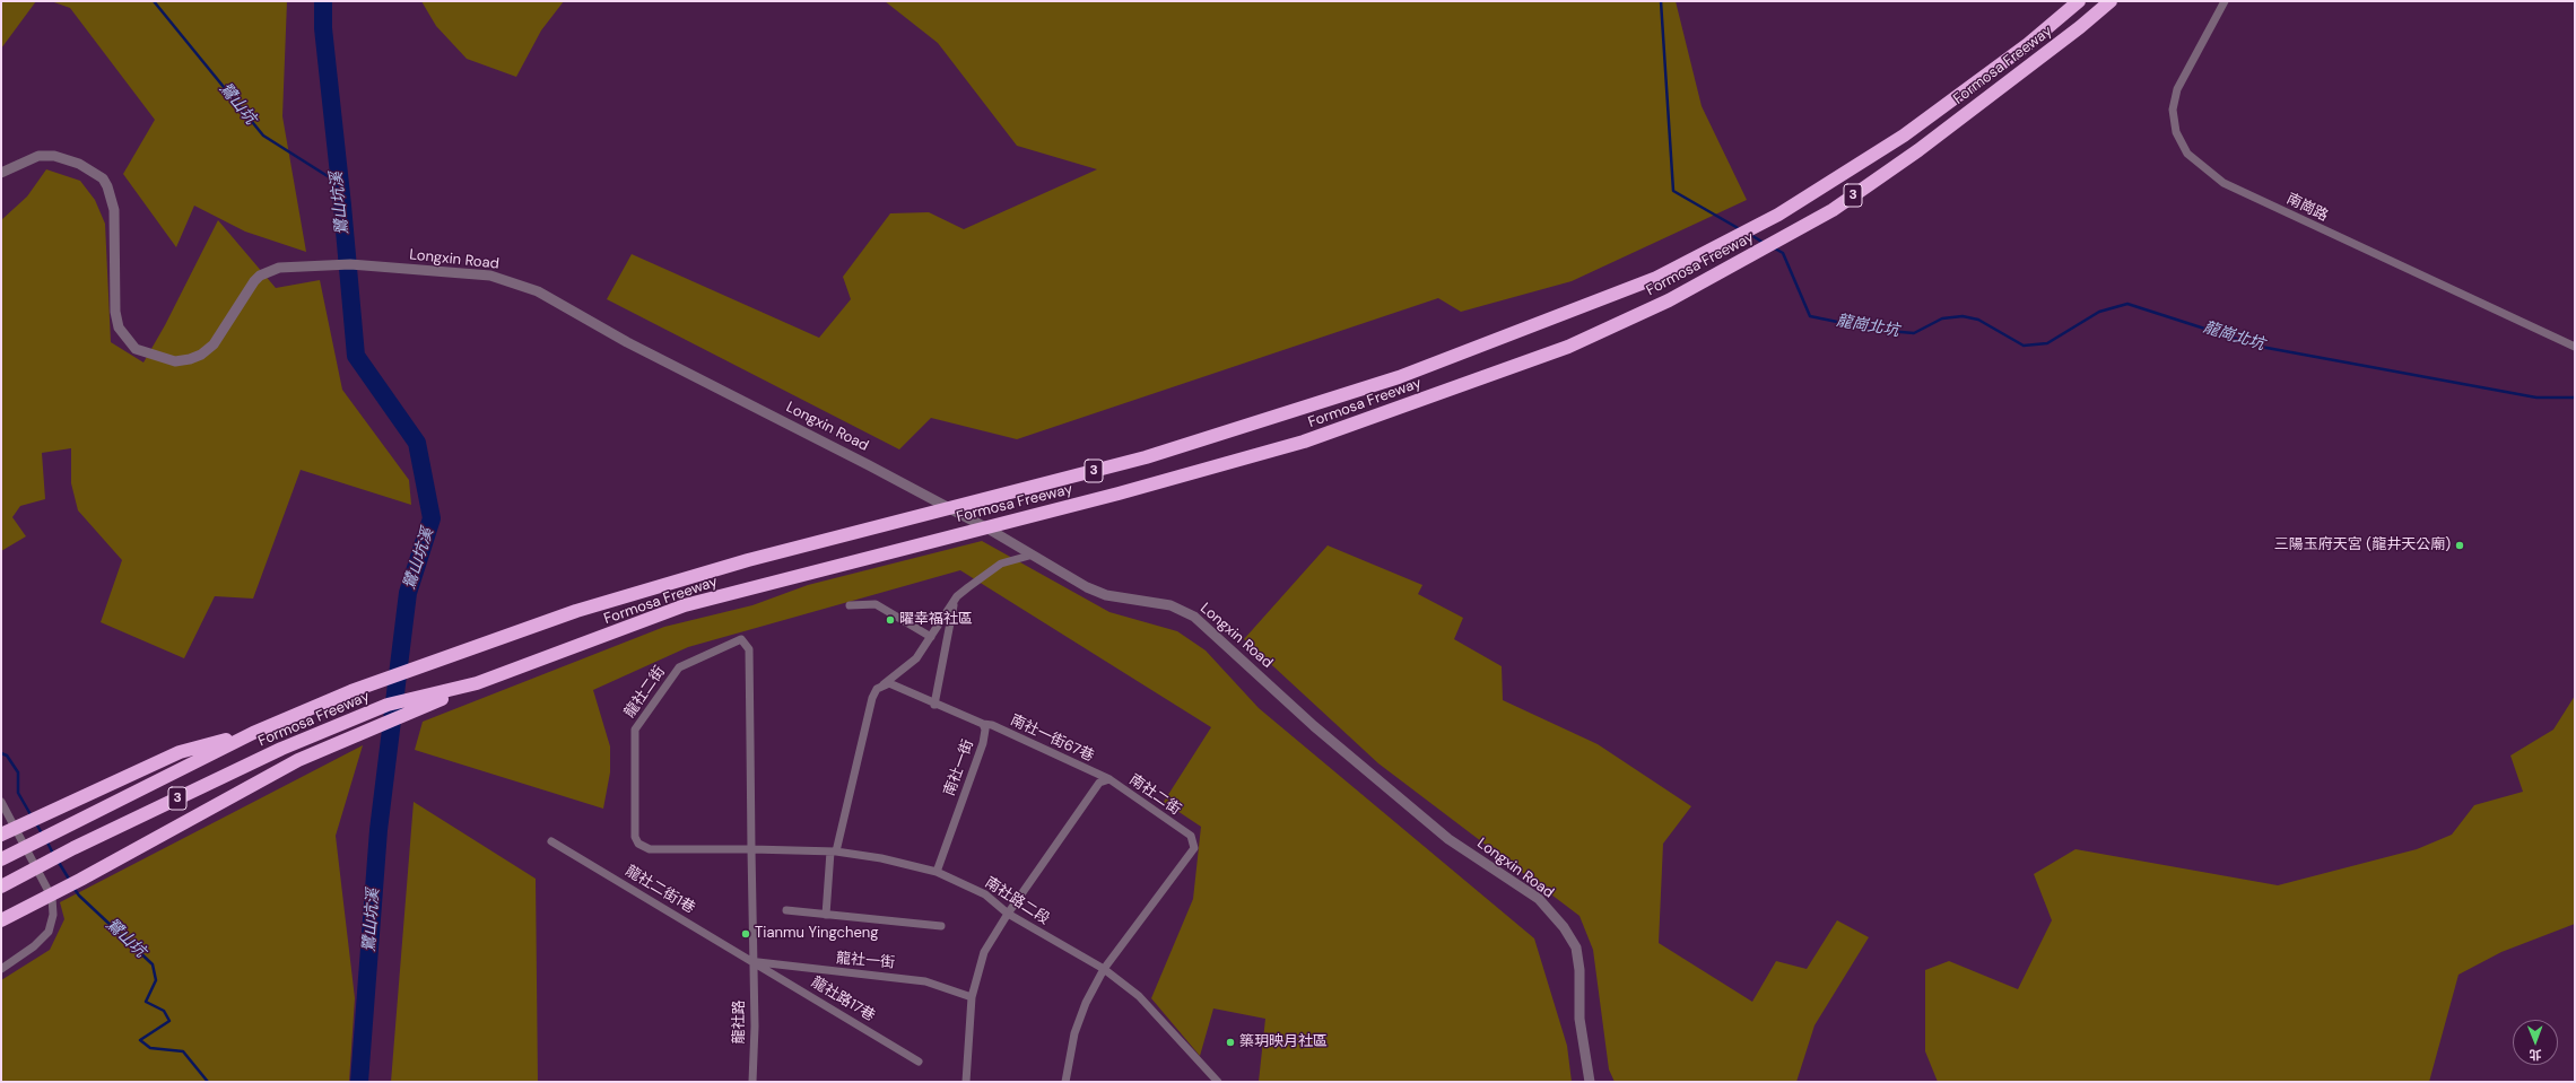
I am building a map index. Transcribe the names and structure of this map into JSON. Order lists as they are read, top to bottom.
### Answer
{
  "streets": {
    "highway": ["Formosa Freeway", "3"],
    "street": [
      "南崗路",
      "Longxin Road",
      "龍社二街",
      "南社一街67巷",
      "南社一街",
      "南社二街",
      "龍社二街1巷",
      "南社路二段",
      "龍社一街",
      "龍社路17巷",
      "龍社路"
    ]
  },
  "crossings": [
    ["龍社二街", "龍社二街1巷"],
    ["龍社二街", "南社路二段"],
    ["龍社二街", "龍社一街"],
    ["龍社二街", "龍社路17巷"],
    ["龍社二街", "龍社路"],
    ["南社一街67巷", "南社一街"],
    ["南社一街67巷", "南社二街"],
    ["南社一街", "南社路二段"],
    ["南社二街", "南社路二段"],
    ["南社二街", "龍社一街"],
    ["龍社二街1巷", "龍社一街"],
    ["龍社二街1巷", "龍社路17巷"],
    ["龍社二街1巷", "龍社路"],
    ["龍社一街", "龍社路17巷"],
    ["龍社一街", "龍社路"],
    ["龍社路17巷", "龍社路"]
  ],
  "water": ["鷺山坑", "鷺山坑溪", "龍崗北坑"],
  "places": [
    "三陽玉府天宮 (龍井天公廟)",
    "曜幸福社區",
    "Tianmu Yingcheng",
    "築玥映月社區"
  ],
  "north": "bottom"
}
